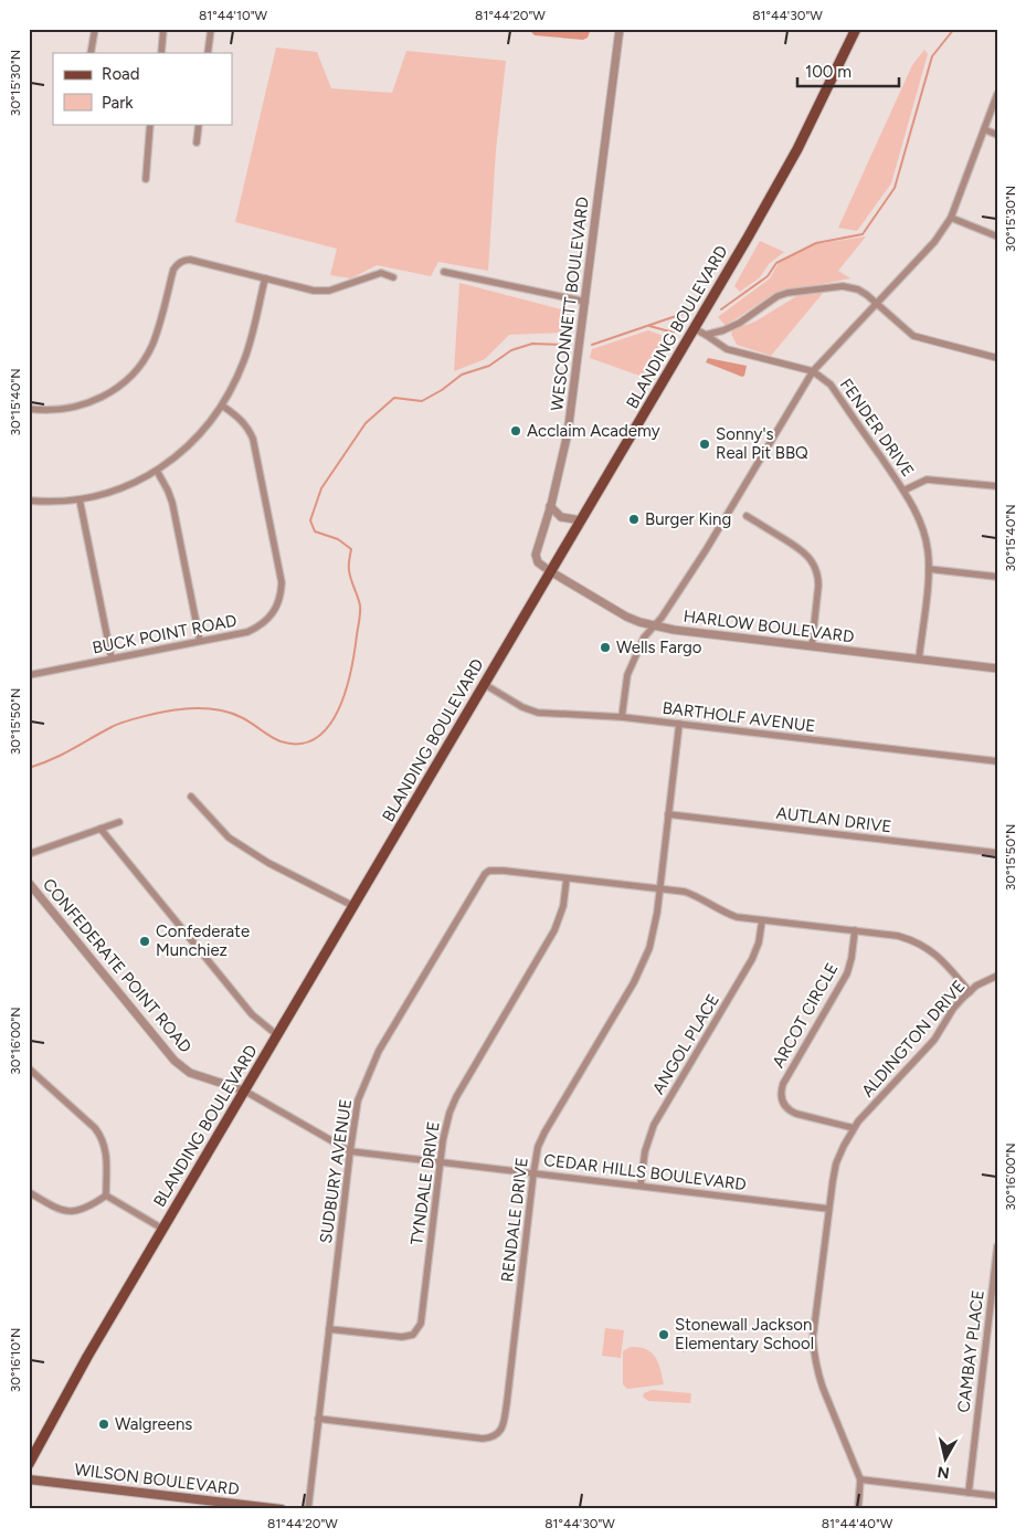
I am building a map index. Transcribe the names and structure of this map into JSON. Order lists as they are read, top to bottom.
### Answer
{
  "streets": {
    "main road": ["BLANDING BOULEVARD", "WILSON BOULEVARD"],
    "street": [
      "WESCONNETT BOULEVARD",
      "FENDER DRIVE",
      "HARLOW BOULEVARD",
      "BUCK POINT ROAD",
      "BARTHOLF AVENUE",
      "AUTLAN DRIVE",
      "CONFEDERATE POINT ROAD",
      "ARCOT CIRCLE",
      "ALDINGTON DRIVE",
      "ANGOL PLACE",
      "SUDBURY AVENUE",
      "CEDAR HILLS BOULEVARD",
      "TYNDALE DRIVE",
      "RENDALE DRIVE",
      "CAMBAY PLACE"
    ]
  },
  "crossings": [
    ["WESCONNETT BOULEVARD", "BLANDING BOULEVARD"],
    ["WESCONNETT BOULEVARD", "HARLOW BOULEVARD"],
    ["BLANDING BOULEVARD", "FENDER DRIVE"],
    ["BLANDING BOULEVARD", "HARLOW BOULEVARD"],
    ["BLANDING BOULEVARD", "BARTHOLF AVENUE"],
    ["BLANDING BOULEVARD", "CONFEDERATE POINT ROAD"],
    ["BLANDING BOULEVARD", "CEDAR HILLS BOULEVARD"],
    ["FENDER DRIVE", "HARLOW BOULEVARD"],
    ["BARTHOLF AVENUE", "RENDALE DRIVE"],
    ["AUTLAN DRIVE", "RENDALE DRIVE"],
    ["CONFEDERATE POINT ROAD", "CEDAR HILLS BOULEVARD"],
    ["ARCOT CIRCLE", "ALDINGTON DRIVE"],
    ["ALDINGTON DRIVE", "CEDAR HILLS BOULEVARD"],
    ["ANGOL PLACE", "CEDAR HILLS BOULEVARD"],
    ["SUDBURY AVENUE", "CEDAR HILLS BOULEVARD"],
    ["SUDBURY AVENUE", "TYNDALE DRIVE"],
    ["SUDBURY AVENUE", "RENDALE DRIVE"],
    ["CEDAR HILLS BOULEVARD", "TYNDALE DRIVE"],
    ["CEDAR HILLS BOULEVARD", "RENDALE DRIVE"]
  ],
  "places": [
    "Acclaim Academy",
    "Sonny's Real Pit BBQ",
    "Burger King",
    "Wells Fargo",
    "Confederate Munchiez",
    "Stonewall Jackson Elementary School",
    "Walgreens"
  ],
  "legend": ["Road", "Park"],
  "scale_bar": "100 m",
  "north": "bottom",
  "coordinates": [
    "81°44'10\"W",
    "81°44'20\"W",
    "81°44'30\"W",
    "30°15'30\"N",
    "30°15'40\"N",
    "30°15'50\"N",
    "30°16'00\"N",
    "30°16'10\"N",
    "81°44'40\"W"
  ]
}
